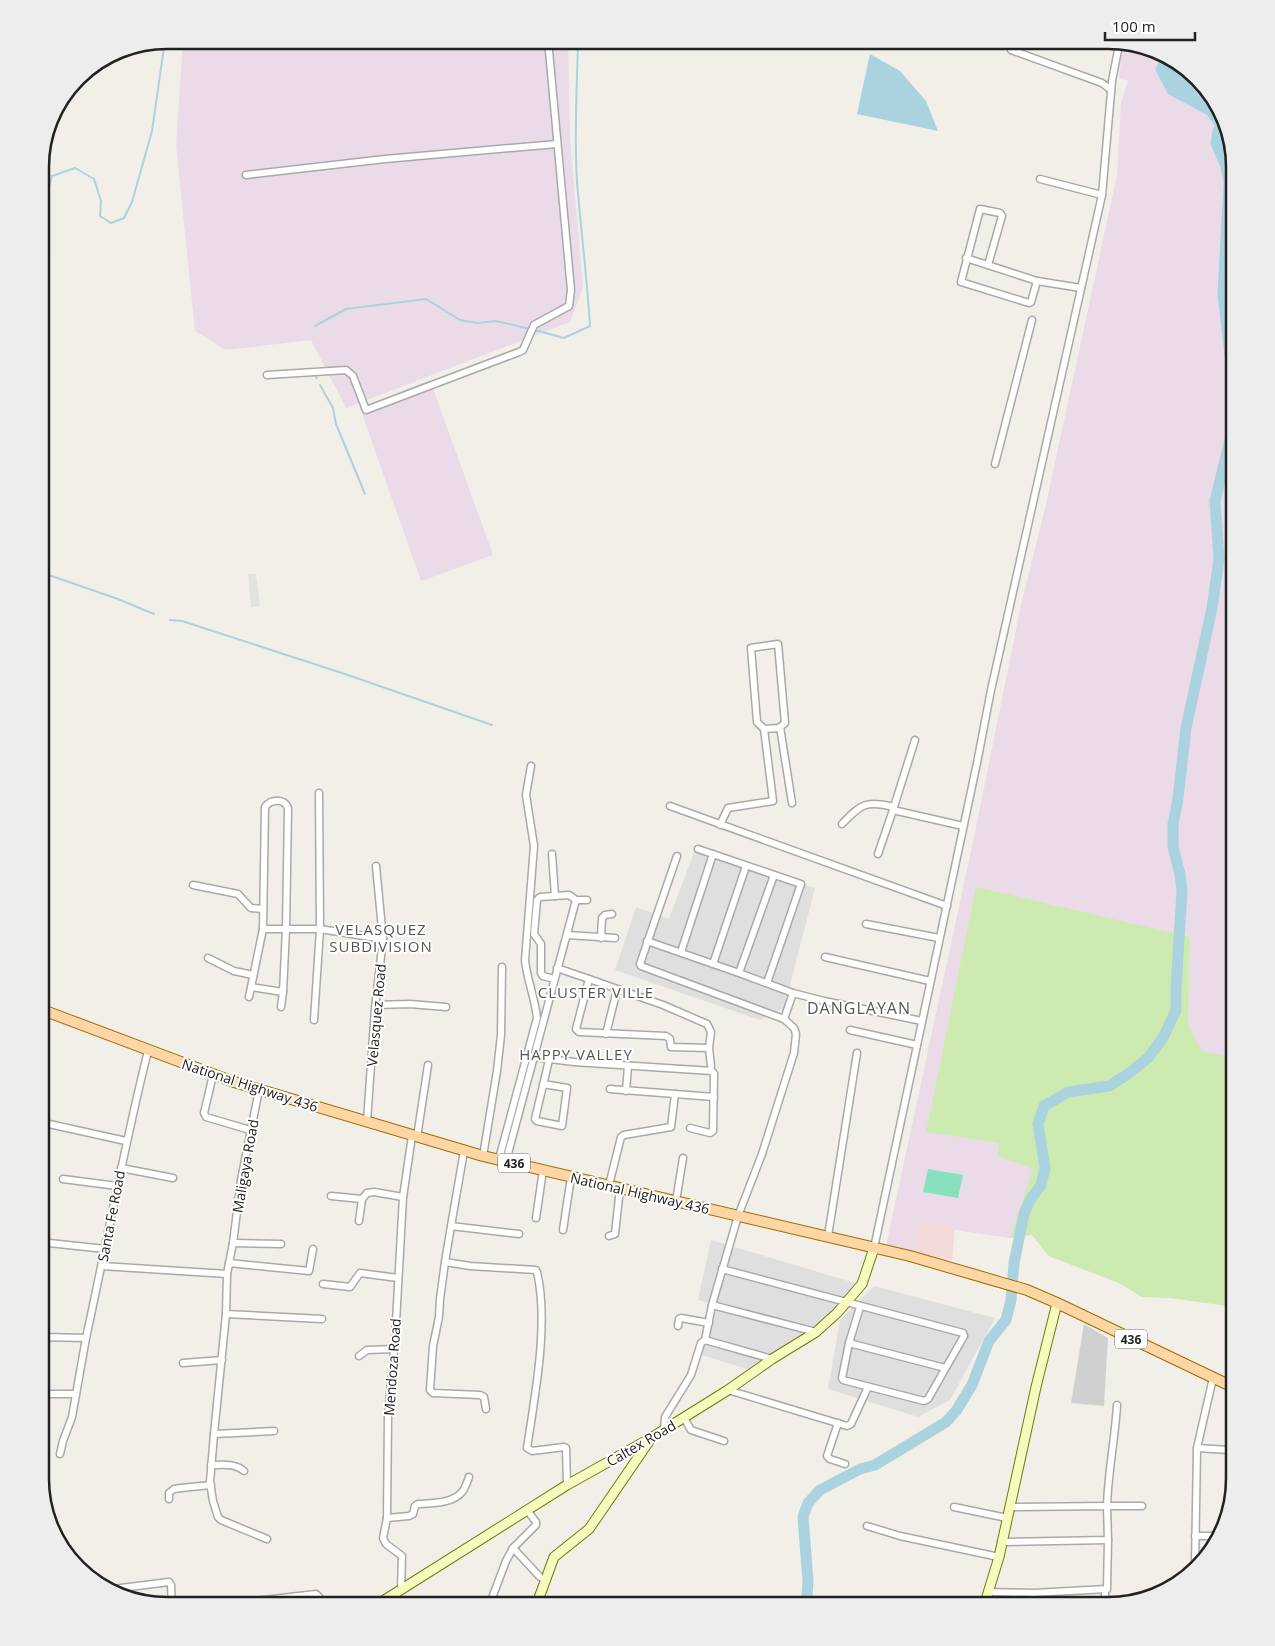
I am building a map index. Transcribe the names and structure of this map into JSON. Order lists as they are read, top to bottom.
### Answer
{
  "streets": {
    "main road": ["National Highway 436", "436"],
    "street": [
      "Velasquez Road",
      "Maligaya Road",
      "Santa Fe Road",
      "Mendoza Road",
      "Caltex Road"
    ]
  },
  "crossings": [
    ["Velasquez Road", "National Highway 436"],
    ["National Highway 436", "Maligaya Road"],
    ["National Highway 436", "Santa Fe Road"],
    ["National Highway 436", "Mendoza Road"],
    ["National Highway 436", "Caltex Road"],
    ["Mendoza Road", "Caltex Road"]
  ],
  "districts": [
    "VELASQUEZ SUBDIVISION",
    "CLUSTER VILLE",
    "DANGLAYAN",
    "HAPPY VALLEY"
  ],
  "scale_bar": "100 m"
}
